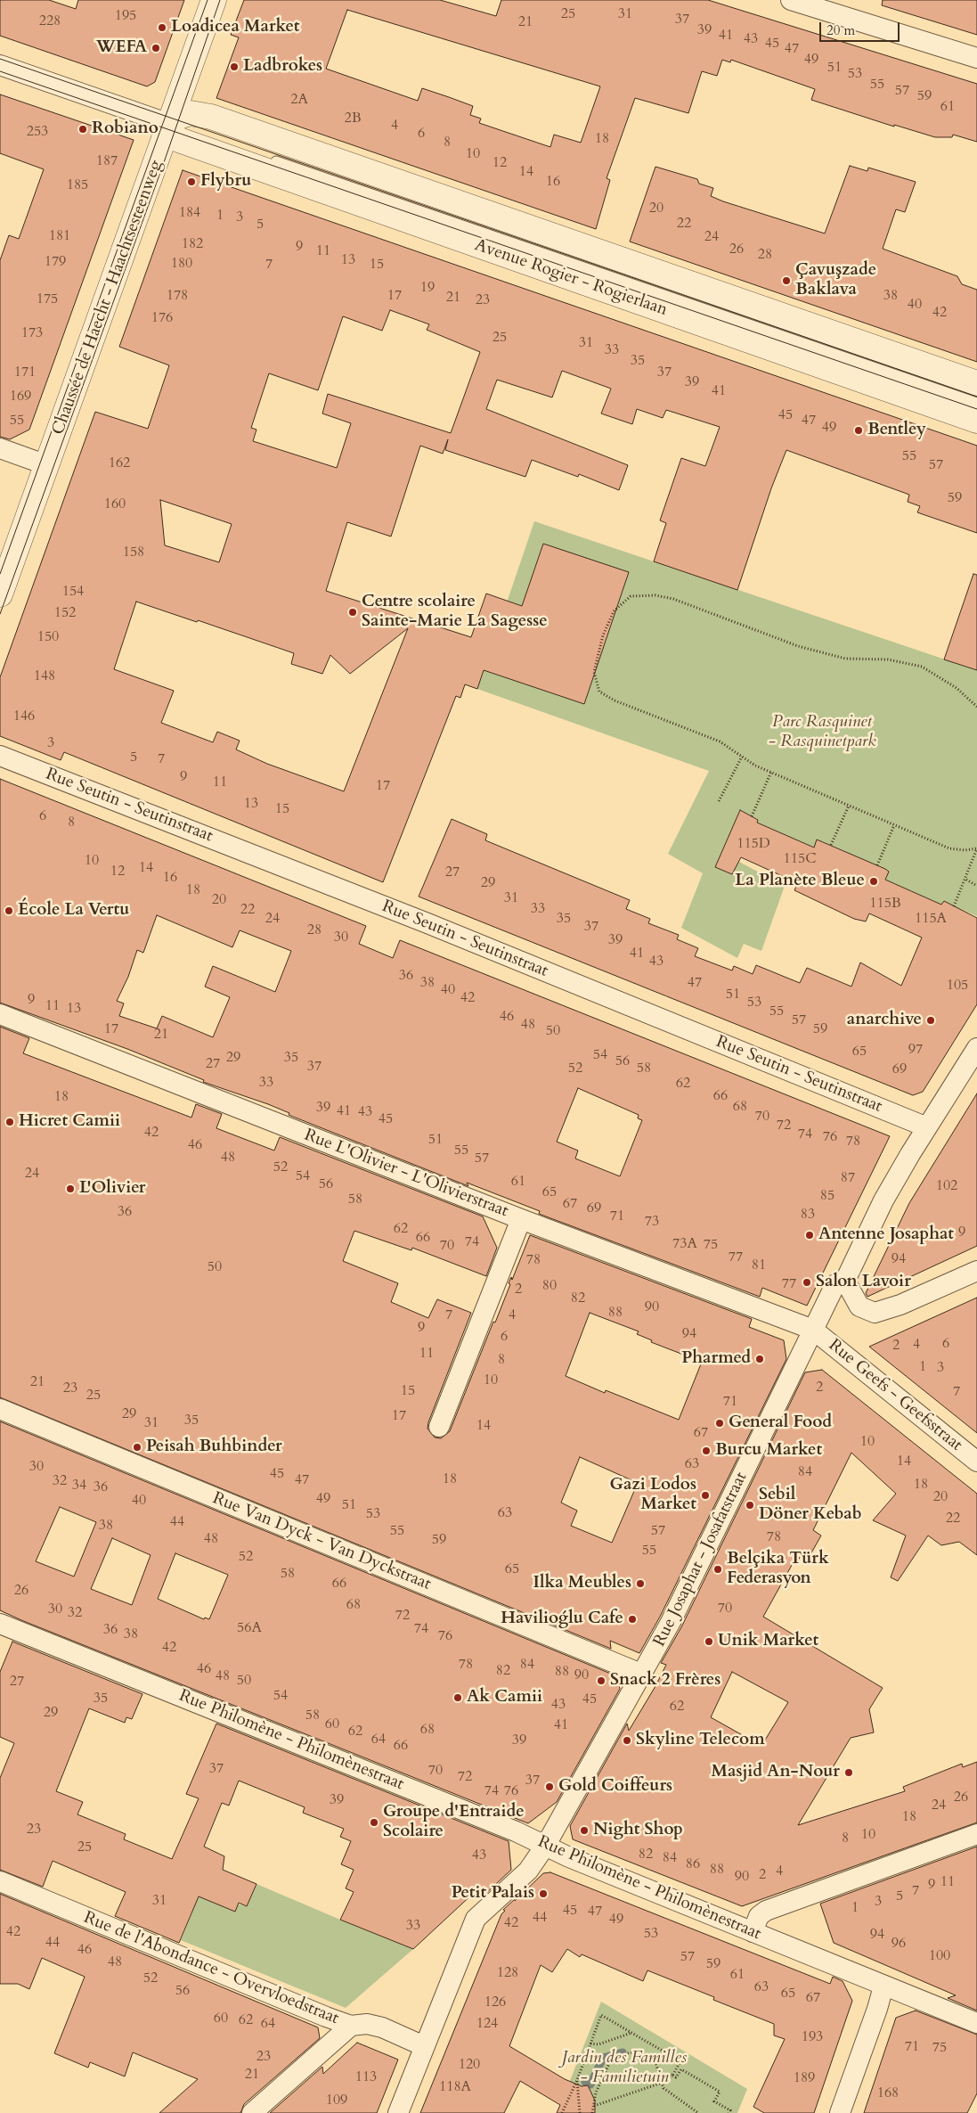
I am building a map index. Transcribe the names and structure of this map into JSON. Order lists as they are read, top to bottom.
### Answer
{
  "streets": {
    "street": [
      "Avenue Rogier - Rogierlaan",
      "Chaussée de Haecht - Haachtsesteenweg",
      "Rue Seutin - Seutinstraat",
      "Rue L'Olivier - L'Olivierstraat",
      "Rue Geefs - Geefsstraat",
      "Rue Van Dyck - Van Dyckstraat",
      "Rue Josaphat - Josafatstraat",
      "Rue Philomène - Philomènestraat",
      "Rue de l'Abondance - Overvloedstraat"
    ]
  },
  "crossings": [
    ["Avenue Rogier - Rogierlaan", "Chaussée de Haecht - Haachtsesteenweg"],
    ["Rue Seutin - Seutinstraat", "Rue Josaphat - Josafatstraat"],
    ["Rue L'Olivier - L'Olivierstraat", "Rue Geefs - Geefsstraat"],
    ["Rue L'Olivier - L'Olivierstraat", "Rue Josaphat - Josafatstraat"],
    ["Rue Geefs - Geefsstraat", "Rue Josaphat - Josafatstraat"],
    ["Rue Van Dyck - Van Dyckstraat", "Rue Josaphat - Josafatstraat"],
    ["Rue Josaphat - Josafatstraat", "Rue Philomène - Philomènestraat"],
    ["Rue Josaphat - Josafatstraat", "Rue de l'Abondance - Overvloedstraat"]
  ],
  "parks": ["Parc Rasquinet - Rasquinetpark", "Jardin des Familles - Familietuin"],
  "places": [
    "Loadicea Market",
    "WEFA",
    "Ladbrokes",
    "Robiano",
    "Flybru",
    "Çavuşzade Baklava",
    "Bentley",
    "Centre scolaire Sainte-Marie La Sagesse",
    "La Planète Bleue",
    "École La Vertu",
    "anarchive",
    "Hicret Camii",
    "L'Olivier",
    "Antenne Josaphat",
    "Salon Lavoir",
    "Pharmed",
    "General Food",
    "Peisah Buhbinder",
    "Burcu Market",
    "Gazi Lodos Market",
    "Sebil Döner Kebab",
    "Belçika Türk Federasyon",
    "Ilka Meubles",
    "Havilioǵlu Cafe",
    "Unik Market",
    "Snack 2 Frères",
    "Ak Camii",
    "Skyline Telecom",
    "Masjid An-Nour",
    "Gold Coiffeurs",
    "Groupe d'Entraide Scolaire",
    "Night Shop",
    "Petit Palais"
  ],
  "house_numbers": [
    "25",
    "31",
    "195",
    "37",
    "228",
    "21",
    "39",
    "41",
    "43",
    "45",
    "47",
    "49",
    "51",
    "53",
    "55",
    "57",
    "59",
    "2A",
    "61",
    "2B",
    "4",
    "253",
    "6",
    "18",
    "8",
    "10",
    "187",
    "12",
    "14",
    "16",
    "185",
    "20",
    "184",
    "1",
    "3",
    "22",
    "5",
    "181",
    "24",
    "182",
    "9",
    "26",
    "11",
    "28",
    "13",
    "179",
    "180",
    "7",
    "15",
    "19",
    "178",
    "17",
    "38",
    "21",
    "175",
    "23",
    "40",
    "42",
    "176",
    "173",
    "25",
    "31",
    "33",
    "35",
    "171",
    "37",
    "39",
    "41",
    "169",
    "45",
    "55",
    "47",
    "49",
    "55",
    "162",
    "57",
    "59",
    "160",
    "158",
    "154",
    "152",
    "150",
    "148",
    "146",
    "3",
    "5",
    "7",
    "9",
    "11",
    "17",
    "13",
    "15",
    "6",
    "8",
    "115D",
    "115C",
    "10",
    "14",
    "12",
    "27",
    "16",
    "29",
    "18",
    "31",
    "20",
    "115B",
    "33",
    "22",
    "24",
    "35",
    "115A",
    "37",
    "28",
    "30",
    "39",
    "41",
    "43",
    "36",
    "38",
    "47",
    "105",
    "40",
    "51",
    "42",
    "9",
    "53",
    "11",
    "13",
    "55",
    "46",
    "57",
    "48",
    "17",
    "59",
    "50",
    "21",
    "97",
    "65",
    "54",
    "29",
    "35",
    "56",
    "27",
    "37",
    "52",
    "58",
    "69",
    "33",
    "62",
    "66",
    "18",
    "68",
    "39",
    "41",
    "43",
    "70",
    "45",
    "72",
    "42",
    "74",
    "76",
    "51",
    "78",
    "46",
    "55",
    "48",
    "57",
    "52",
    "24",
    "54",
    "87",
    "61",
    "56",
    "102",
    "65",
    "85",
    "58",
    "67",
    "69",
    "36",
    "83",
    "71",
    "73",
    "62",
    "9",
    "66",
    "74",
    "73A",
    "75",
    "70",
    "77",
    "94",
    "78",
    "81",
    "50",
    "77",
    "80",
    "2",
    "82",
    "90",
    "88",
    "7",
    "4",
    "9",
    "94",
    "6",
    "6",
    "4",
    "2",
    "11",
    "8",
    "1",
    "3",
    "10",
    "21",
    "2",
    "23",
    "15",
    "7",
    "25",
    "71",
    "29",
    "17",
    "35",
    "31",
    "14",
    "67",
    "10",
    "14",
    "63",
    "30",
    "84",
    "45",
    "18",
    "47",
    "32",
    "18",
    "34",
    "36",
    "20",
    "49",
    "40",
    "51",
    "63",
    "53",
    "22",
    "44",
    "38",
    "55",
    "57",
    "78",
    "48",
    "59",
    "55",
    "52",
    "65",
    "58",
    "66",
    "26",
    "68",
    "70",
    "30",
    "32",
    "72",
    "56A",
    "74",
    "36",
    "38",
    "76",
    "42",
    "78",
    "84",
    "46",
    "82",
    "88",
    "90",
    "48",
    "50",
    "27",
    "54",
    "35",
    "45",
    "43",
    "62",
    "29",
    "58",
    "60",
    "41",
    "68",
    "62",
    "64",
    "39",
    "66",
    "37",
    "70",
    "72",
    "37",
    "74",
    "76",
    "26",
    "39",
    "24",
    "18",
    "23",
    "10",
    "8",
    "25",
    "82",
    "43",
    "84",
    "86",
    "88",
    "4",
    "2",
    "90",
    "11",
    "9",
    "7",
    "5",
    "31",
    "3",
    "1",
    "45",
    "47",
    "44",
    "49",
    "42",
    "33",
    "42",
    "53",
    "94",
    "44",
    "96",
    "46",
    "100",
    "57",
    "48",
    "59",
    "128",
    "61",
    "52",
    "63",
    "56",
    "65",
    "67",
    "126",
    "60",
    "62",
    "64",
    "124",
    "193",
    "71",
    "75",
    "23",
    "120",
    "21",
    "113",
    "189",
    "118A",
    "168",
    "109"
  ],
  "scale_bar": "20 m"
}
